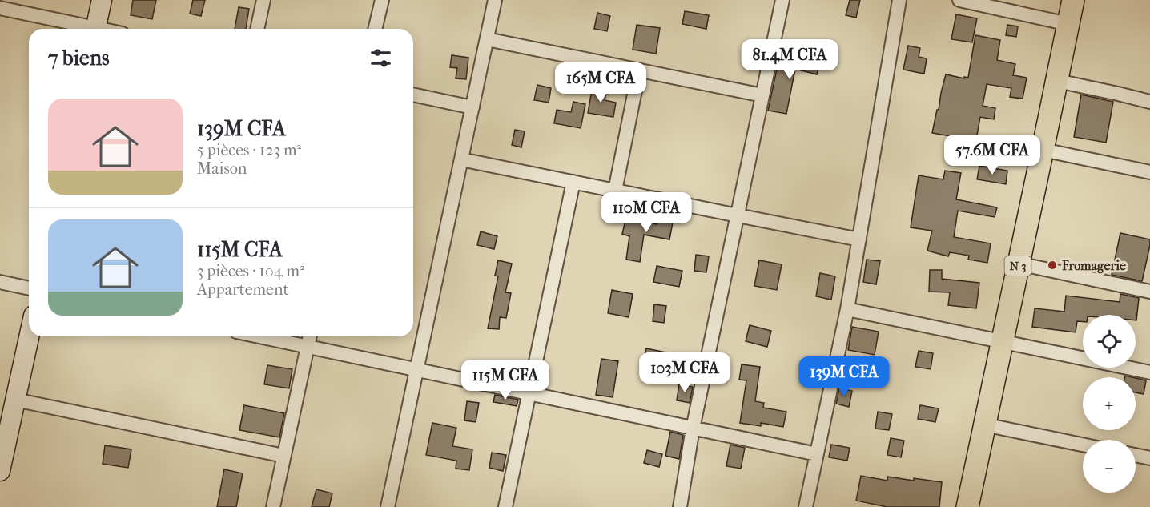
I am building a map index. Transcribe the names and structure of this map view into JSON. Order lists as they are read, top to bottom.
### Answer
{
  "streets": {
    "main road": ["N 3"]
  },
  "places": ["Fromagerie"],
  "page": {
    "heading": "7 biens",
    "price": [
      "81.4M CFA",
      "165M CFA",
      "57.6M CFA",
      "110M CFA",
      "103M CFA",
      "139M CFA",
      "115M CFA"
    ],
    "list": [
      {
        "name": "139M CFA",
        "note": "5 pièces · 123 m² · Maison"
      },
      {
        "name": "115M CFA",
        "note": "3 pièces · 104 m² · Appartement"
      }
    ],
    "map_buttons": ["+", "−"]
  }
}
